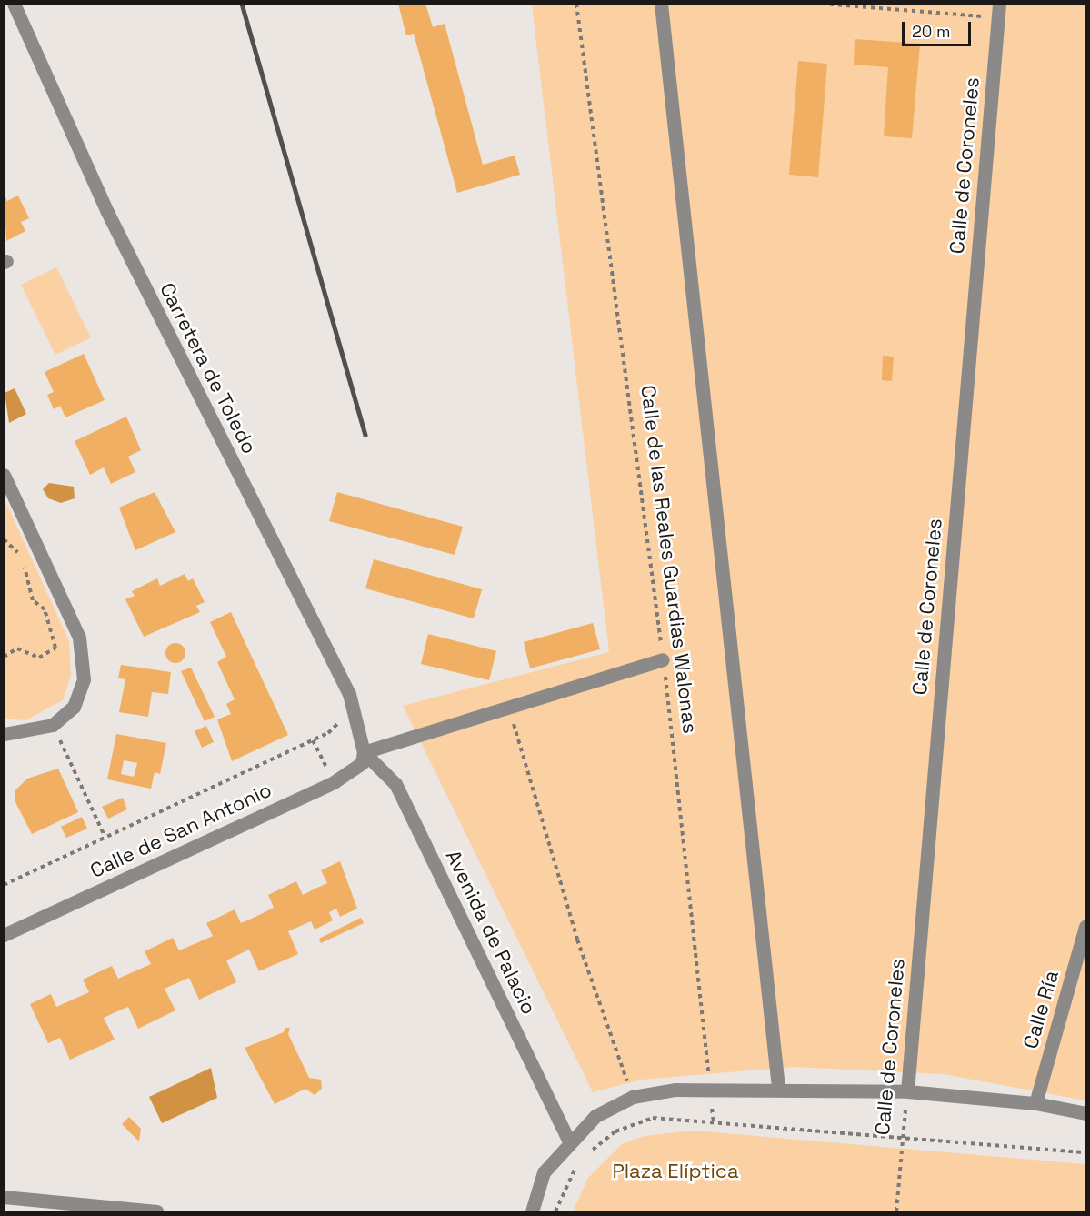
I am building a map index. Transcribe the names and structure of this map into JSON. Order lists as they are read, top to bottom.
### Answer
{
  "streets": {
    "street": [
      "Calle de Coroneles",
      "Carretera de Toledo",
      "Calle de San Antonio",
      "Avenida de Palacio",
      "Calle Ría"
    ],
    "path": ["Calle de las Reales Guardias Walonas"]
  },
  "crossings": [
    ["Carretera de Toledo", "Calle de San Antonio"],
    ["Carretera de Toledo", "Avenida de Palacio"],
    ["Calle de San Antonio", "Avenida de Palacio"]
  ],
  "parks": ["Plaza Elíptica"],
  "scale_bar": "20 m"
}
